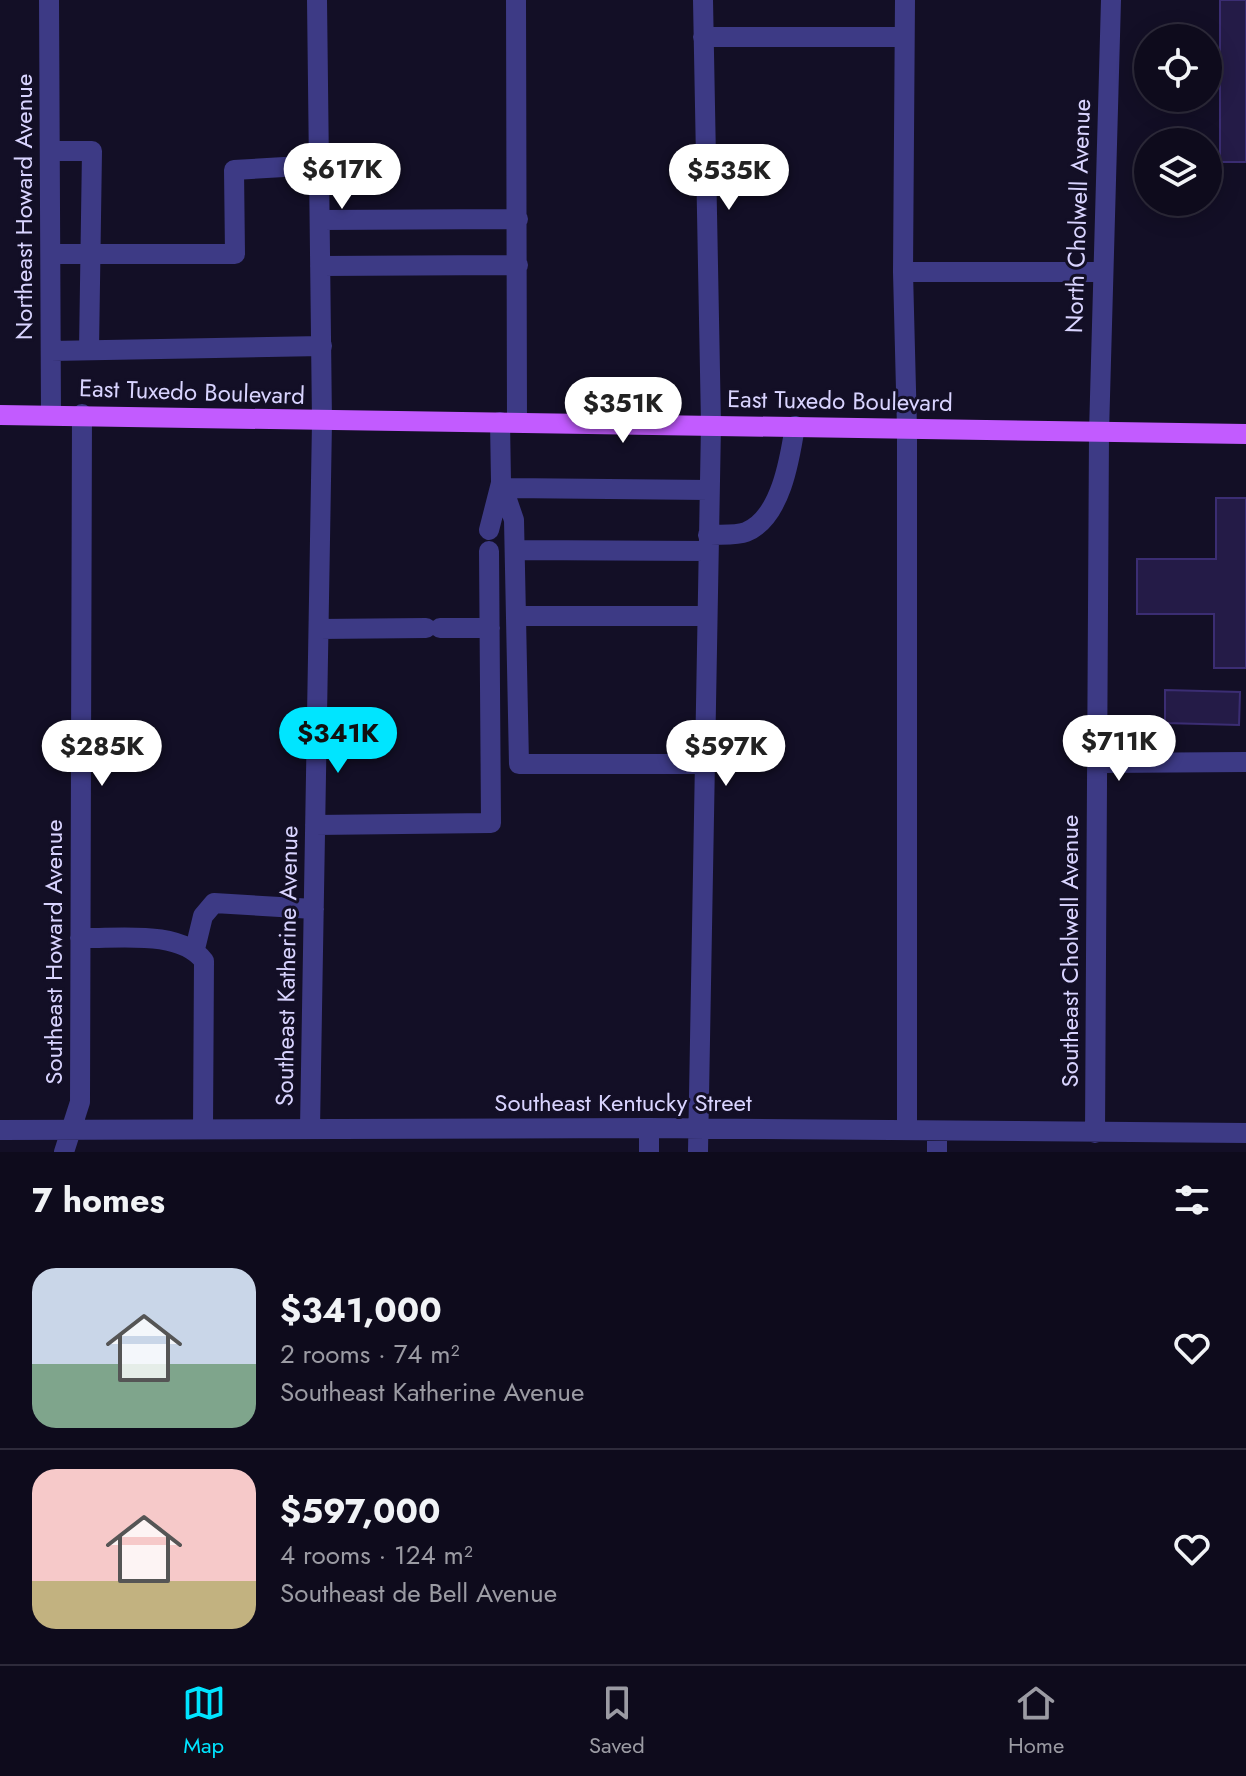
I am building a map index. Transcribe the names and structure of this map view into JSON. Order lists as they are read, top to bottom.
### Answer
{
  "streets": {
    "main road": ["East Tuxedo Boulevard"],
    "street": [
      "Northeast Howard Avenue",
      "North Cholwell Avenue",
      "Southeast Cholwell Avenue",
      "Southeast Howard Avenue",
      "Southeast Katherine Avenue",
      "Southeast Kentucky Street"
    ]
  },
  "crossings": [
    ["Northeast Howard Avenue", "East Tuxedo Boulevard"],
    ["North Cholwell Avenue", "East Tuxedo Boulevard"],
    ["North Cholwell Avenue", "Southeast Cholwell Avenue"],
    ["East Tuxedo Boulevard", "Southeast Cholwell Avenue"],
    ["East Tuxedo Boulevard", "Southeast Howard Avenue"],
    ["East Tuxedo Boulevard", "Southeast Katherine Avenue"],
    ["Southeast Cholwell Avenue", "Southeast Kentucky Street"],
    ["Southeast Howard Avenue", "Southeast Kentucky Street"],
    ["Southeast Katherine Avenue", "Southeast Kentucky Street"]
  ],
  "page": {
    "price": [
      "$617K",
      "$535K",
      "$351K",
      "$341K",
      "$711K",
      "$285K",
      "$597K"
    ],
    "heading": "7 homes",
    "list": [
      {
        "name": "$341,000",
        "note": "2 rooms · 74 m² · Southeast Katherine Avenue"
      },
      {
        "name": "$597,000",
        "note": "4 rooms · 124 m² · Southeast de Bell Avenue"
      }
    ],
    "tabs": ["Map", "Saved", "Home"]
  }
}
